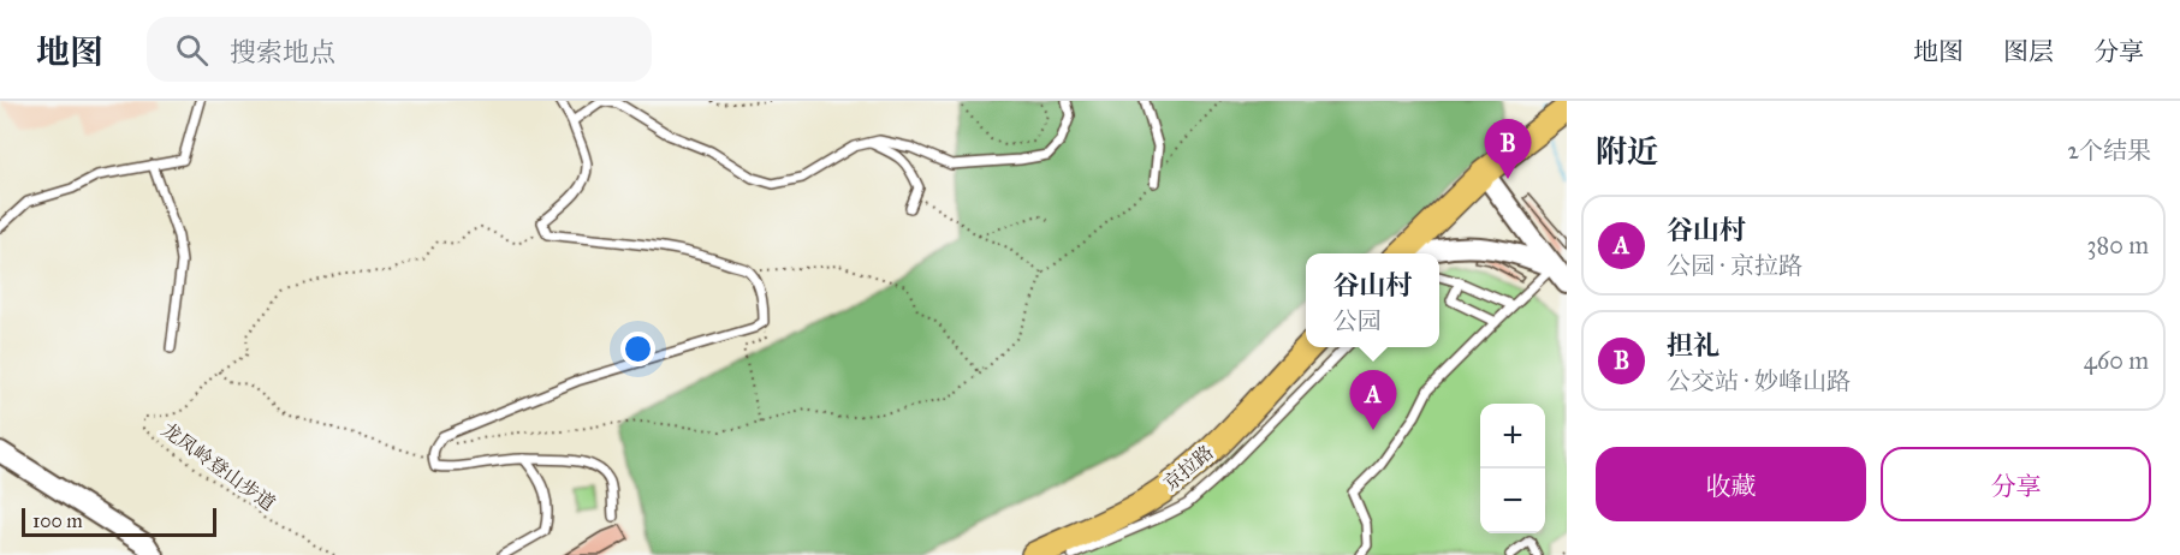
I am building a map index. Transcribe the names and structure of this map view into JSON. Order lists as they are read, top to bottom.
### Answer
{
  "streets": {
    "highway": ["京拉路"],
    "path": ["龙凤岭登山步道"]
  },
  "scale_bar": "100 m",
  "page": {
    "header": "地图",
    "search": "搜索地点",
    "nav": ["地图", "图层", "分享"],
    "heading": ["附近", "2个结果"],
    "pins": ["B", "A"],
    "list": [
      {
        "mark": "A",
        "name": "谷山村",
        "note": "公园 · 京拉路",
        "value": "380 m"
      },
      {
        "mark": "B",
        "name": "担礼",
        "note": "公交站 · 妙峰山路",
        "value": "460 m"
      }
    ],
    "popup": ["谷山村", "公园"],
    "map_buttons": ["+", "−"],
    "buttons": ["收藏", "分享"],
    "scale": "100 m"
  }
}
